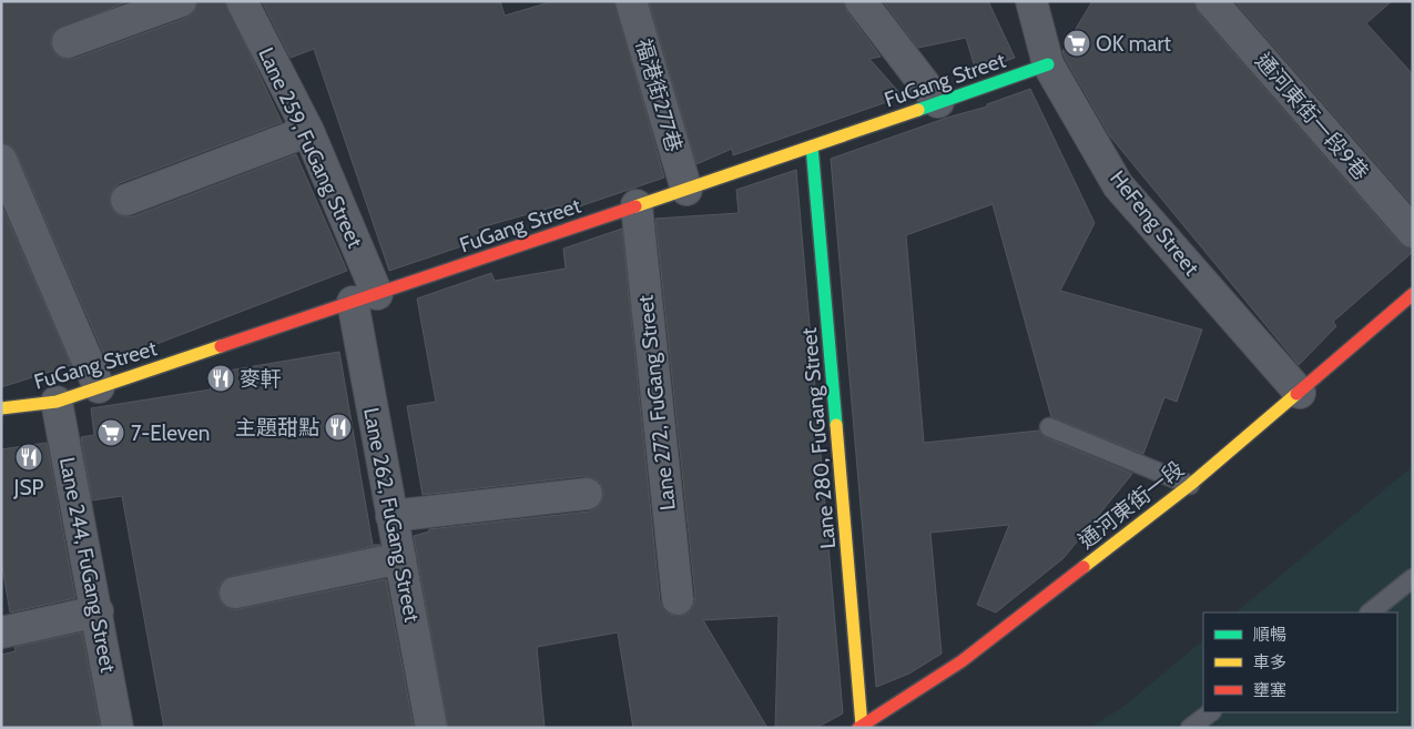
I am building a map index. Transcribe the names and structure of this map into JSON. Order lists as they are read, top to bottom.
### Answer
{
  "streets": {
    "street": [
      "FuGang Street",
      "福港街277巷",
      "通河東街一段9巷",
      "Lane 259, FuGang Street",
      "HeFeng Street",
      "Lane 272, FuGang Street",
      "Lane 280, FuGang Street",
      "通河東街一段",
      "Lane 262, FuGang Street",
      "Lane 244, FuGang Street"
    ]
  },
  "crossings": [
    ["FuGang Street", "福港街277巷"],
    ["FuGang Street", "Lane 259, FuGang Street"],
    ["FuGang Street", "HeFeng Street"],
    ["FuGang Street", "Lane 272, FuGang Street"],
    ["FuGang Street", "Lane 280, FuGang Street"],
    ["FuGang Street", "Lane 262, FuGang Street"],
    ["FuGang Street", "Lane 244, FuGang Street"],
    ["Lane 259, FuGang Street", "Lane 262, FuGang Street"],
    ["HeFeng Street", "通河東街一段"],
    ["Lane 280, FuGang Street", "通河東街一段"]
  ],
  "places": {
    "supermarket": ["OK mart", "7-Eleven"],
    "restaurant": ["麥軒", "主題甜點", "JSP"]
  },
  "legend": ["順暢", "車多", "壅塞"]
}
